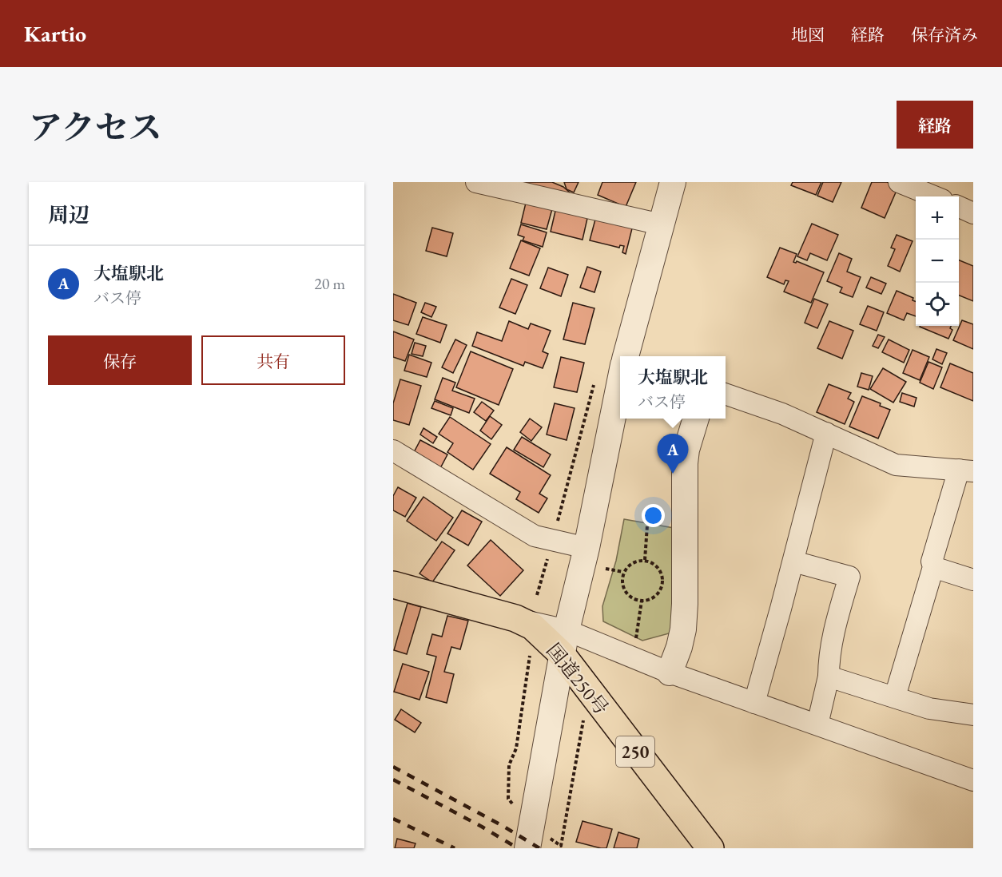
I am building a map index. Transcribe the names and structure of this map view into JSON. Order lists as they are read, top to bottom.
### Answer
{
  "streets": {
    "highway": ["国道250号", "250"]
  },
  "page": {
    "header": "Kartio",
    "nav": ["地図", "経路", "保存済み"],
    "title": "アクセス",
    "buttons": [
      "経路",
      ["保存", "共有"]
    ],
    "heading": "周辺",
    "map_buttons": ["+", "−"],
    "list": [
      {
        "mark": "A",
        "name": "大塩駅北",
        "note": "バス停",
        "value": "20 m"
      }
    ],
    "popup": ["大塩駅北", "バス停"],
    "pins": "A"
  }
}
